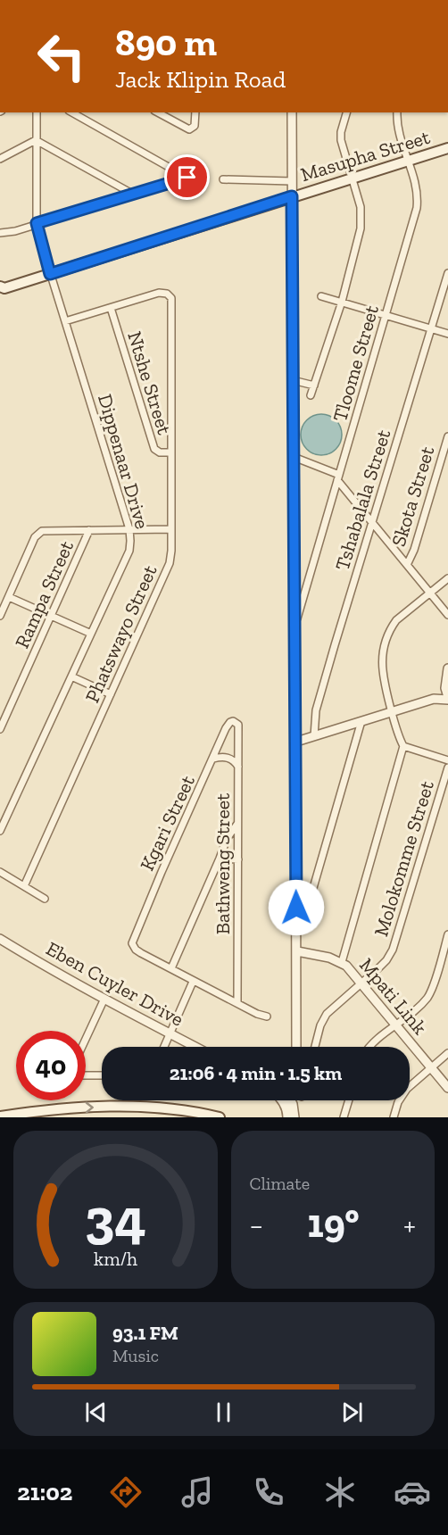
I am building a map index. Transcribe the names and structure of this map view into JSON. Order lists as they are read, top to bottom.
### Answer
{
  "streets": {
    "main road": ["Masupha Street"],
    "street": [
      "Tloome Street",
      "Ntshe Street",
      "Dippenaar Drive",
      "Skota Street",
      "Tshabalala Street",
      "Rampa Street",
      "Phatswayo Street",
      "Kgari Street",
      "Molokomme Street",
      "Bathweng Street",
      "Eben Cuyler Drive",
      "Mpati Link"
    ]
  },
  "crossings": [
    ["Masupha Street", "Tloome Street"],
    ["Masupha Street", "Dippenaar Drive"],
    ["Ntshe Street", "Phatswayo Street"],
    ["Dippenaar Drive", "Phatswayo Street"],
    ["Kgari Street", "Bathweng Street"],
    ["Molokomme Street", "Mpati Link"]
  ],
  "page": {
    "turn": ["890 m", "Jack Klipin Road"],
    "limit": "40",
    "trip": "21:06 · 4 min · 1.5 km",
    "tile": "Climate",
    "heat": ["−", "19°", "+"],
    "song": ["93.1 FM", "Music"],
    "tabs": "21:02",
    "gauge": ["34", "km/h"]
  }
}
